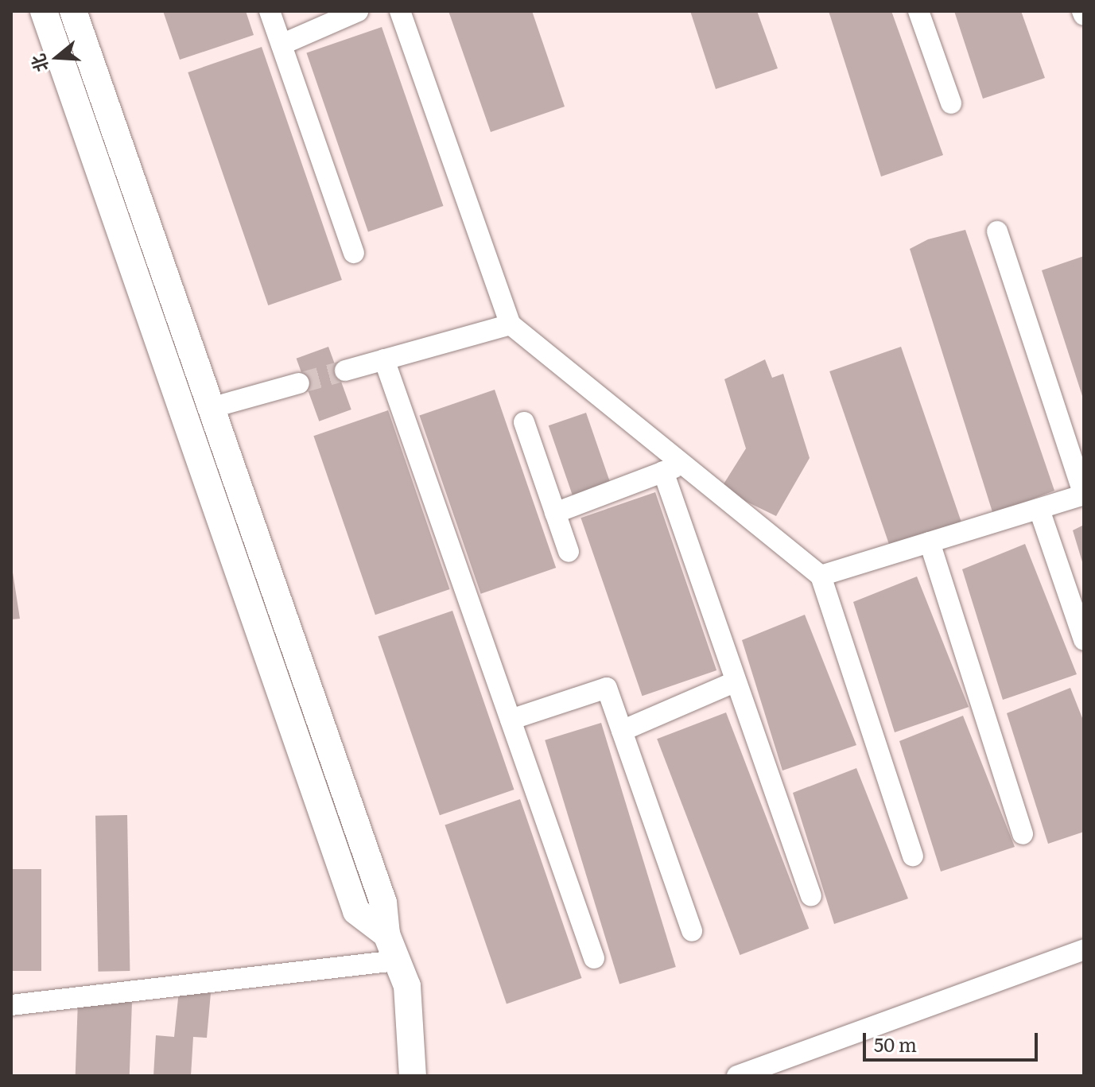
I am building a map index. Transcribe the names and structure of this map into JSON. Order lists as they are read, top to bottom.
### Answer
{
  "scale_bar": "50 m",
  "north": "left"
}
